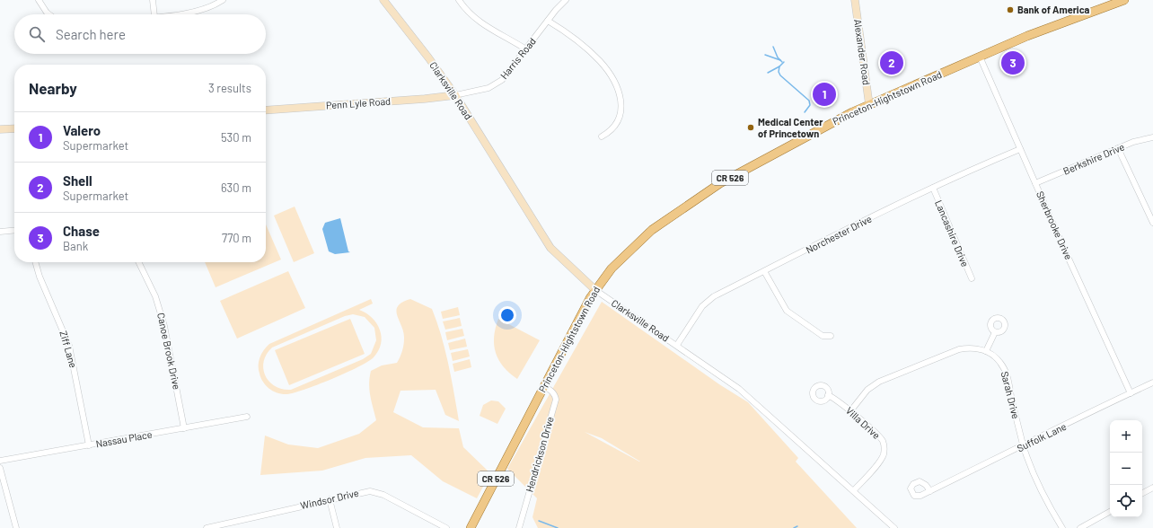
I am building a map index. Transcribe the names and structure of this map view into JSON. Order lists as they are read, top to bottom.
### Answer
{
  "streets": {
    "main road": ["Princeton-Hightstown Road", "CR 526"],
    "street": [
      "Alexander Road",
      "Harris Road",
      "Clarksville Road",
      "Penn Lyle Road",
      "Berkshire Drive",
      "Sherbrooke Drive",
      "Lancashire Drive",
      "Norchester Drive",
      "Ziff Lane",
      "Canoe Brook Drive",
      "Sarah Drive",
      "Villa Drive",
      "Suffolk Lane",
      "Nassau Place",
      "Hendrickson Drive",
      "Windsor Drive"
    ]
  },
  "crossings": [
    ["Alexander Road", "Princeton-Hightstown Road"],
    ["Harris Road", "Clarksville Road"],
    ["Harris Road", "Penn Lyle Road"],
    ["Clarksville Road", "Princeton-Hightstown Road"],
    ["Clarksville Road", "Penn Lyle Road"],
    ["Clarksville Road", "Norchester Drive"],
    ["Clarksville Road", "Villa Drive"],
    ["Princeton-Hightstown Road", "Sherbrooke Drive"],
    ["Princeton-Hightstown Road", "Hendrickson Drive"],
    ["Berkshire Drive", "Sherbrooke Drive"],
    ["Sherbrooke Drive", "Norchester Drive"],
    ["Sherbrooke Drive", "Suffolk Lane"],
    ["Lancashire Drive", "Norchester Drive"],
    ["Ziff Lane", "Nassau Place"],
    ["Canoe Brook Drive", "Nassau Place"],
    ["Sarah Drive", "Suffolk Lane"]
  ],
  "places": ["Bank of America", "Medical Center of Princetown"],
  "page": {
    "search": "Search here",
    "pins": ["2", "3", "1"],
    "heading": ["Nearby", "3 results"],
    "list": [
      {
        "mark": "1",
        "name": "Valero",
        "note": "Supermarket",
        "value": "530 m"
      },
      {
        "mark": "2",
        "name": "Shell",
        "note": "Supermarket",
        "value": "630 m"
      },
      {
        "mark": "3",
        "name": "Chase",
        "note": "Bank",
        "value": "770 m"
      }
    ],
    "map_buttons": ["+", "−"]
  }
}
